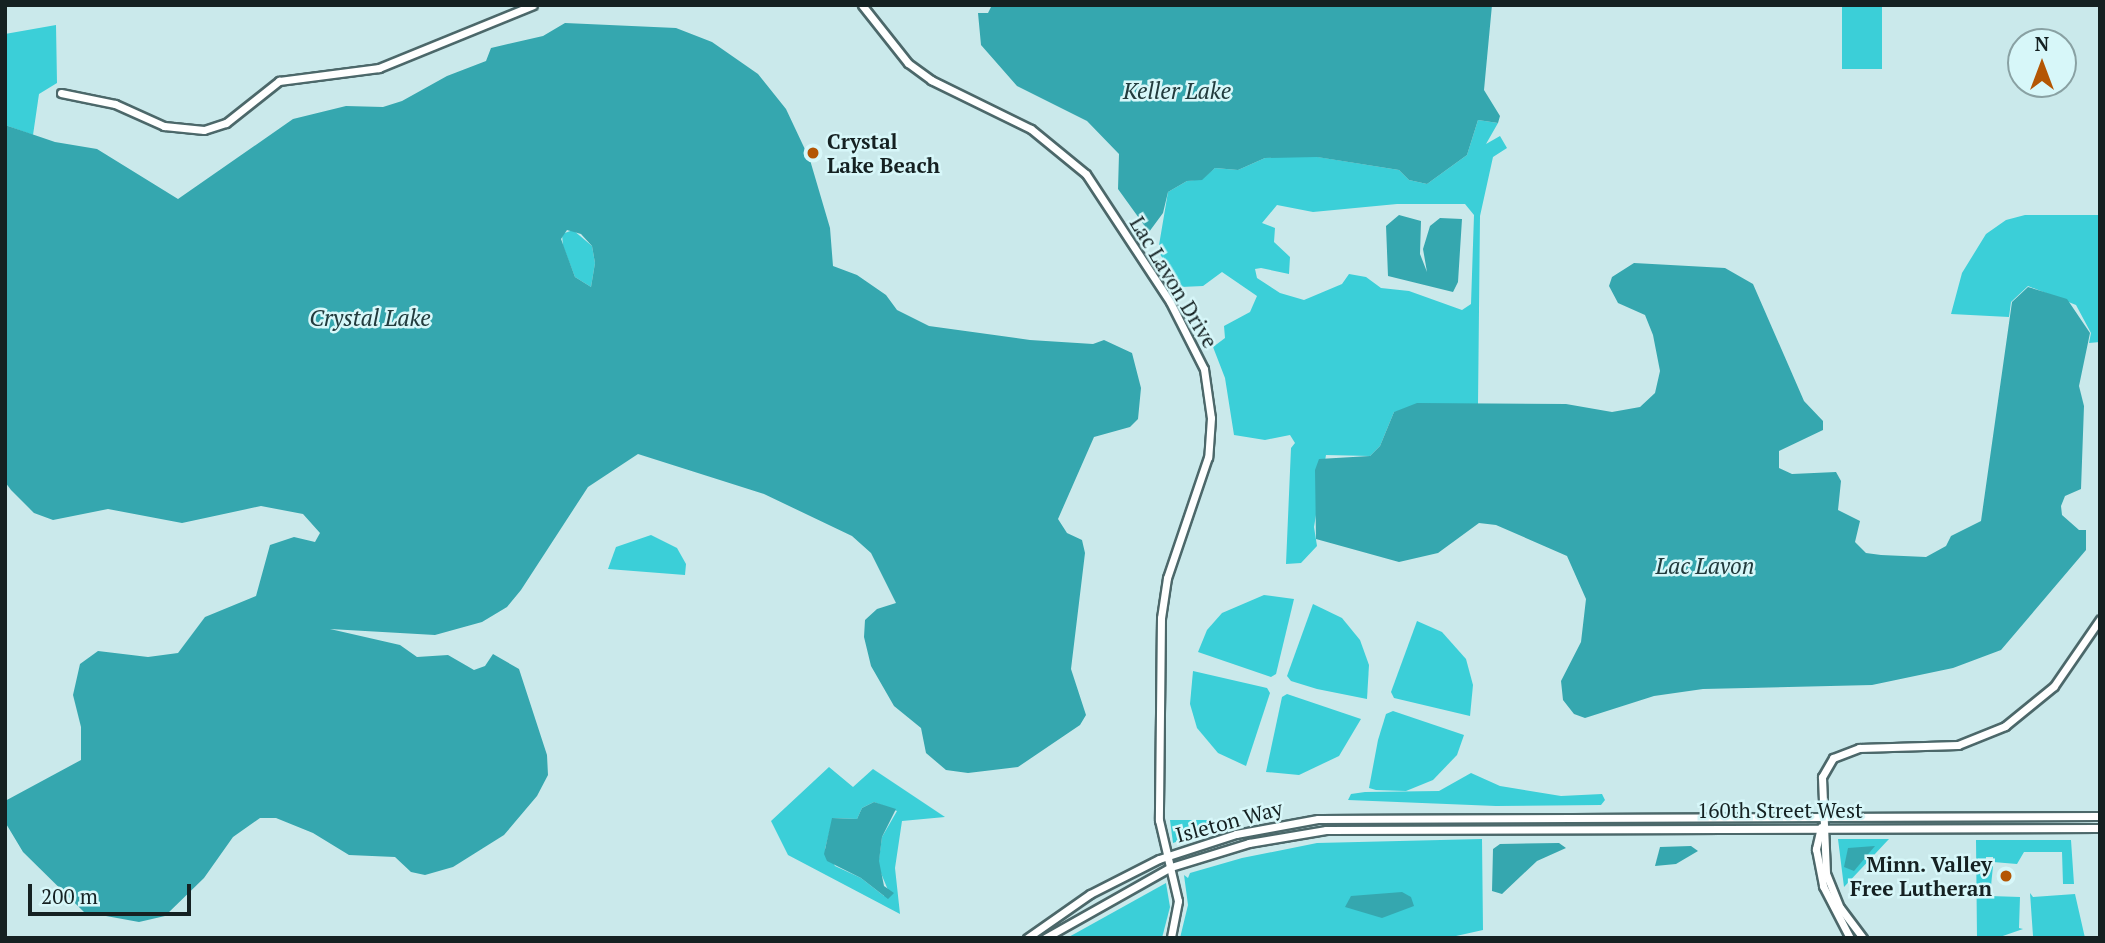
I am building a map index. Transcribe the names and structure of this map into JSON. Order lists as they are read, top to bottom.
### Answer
{
  "streets": {
    "street": ["Lac Lavon Drive", "160th Street West", "Isleton Way"]
  },
  "crossings": [
    ["Lac Lavon Drive", "Isleton Way"],
    ["160th Street West", "Isleton Way"]
  ],
  "water": ["Keller Lake", "Crystal Lake", "Lac Lavon"],
  "places": ["Crystal Lake Beach", "Minn. Valley Free Lutheran"],
  "scale_bar": "200 m",
  "north": "top"
}
